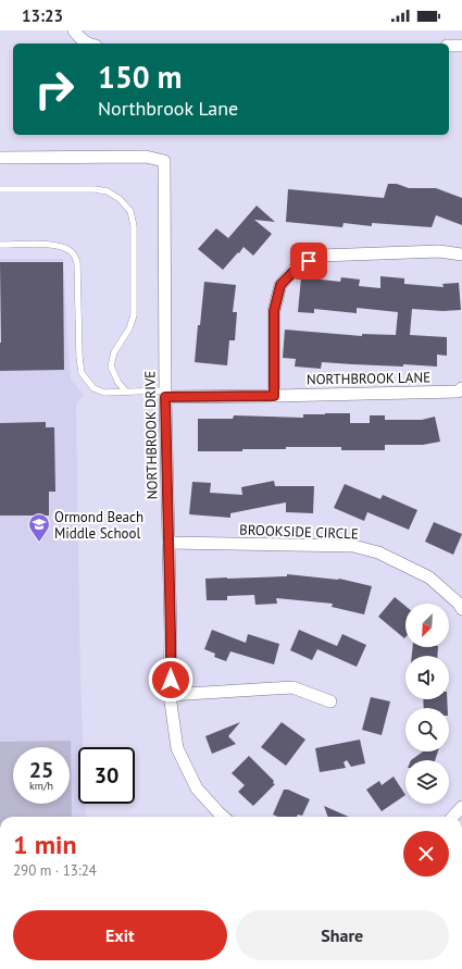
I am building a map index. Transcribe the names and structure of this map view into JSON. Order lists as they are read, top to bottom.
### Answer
{
  "streets": {
    "street": ["NORTHBROOK LANE", "NORTHBROOK DRIVE", "BROOKSIDE CIRCLE"]
  },
  "crossings": [
    ["NORTHBROOK LANE", "NORTHBROOK DRIVE"],
    ["NORTHBROOK DRIVE", "BROOKSIDE CIRCLE"]
  ],
  "places": {
    "school or university": ["Ormond Beach Middle School"]
  },
  "north": "bottom left",
  "page": {
    "status": "13:23",
    "turn": ["150 m", "Northbrook Lane"],
    "speed": "25 km/h",
    "limit": "30",
    "heading": ["1 min", "290 m · 13:24"],
    "buttons": ["Exit", "Share"]
  }
}
